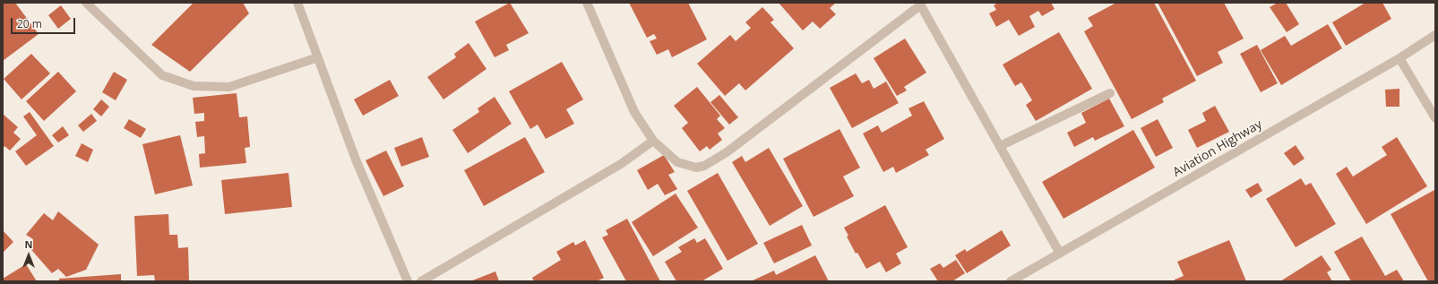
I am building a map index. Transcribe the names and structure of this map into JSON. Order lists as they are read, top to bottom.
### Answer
{
  "streets": {
    "street": ["Aviation Highway"]
  },
  "scale_bar": "20 m",
  "north": "top"
}
